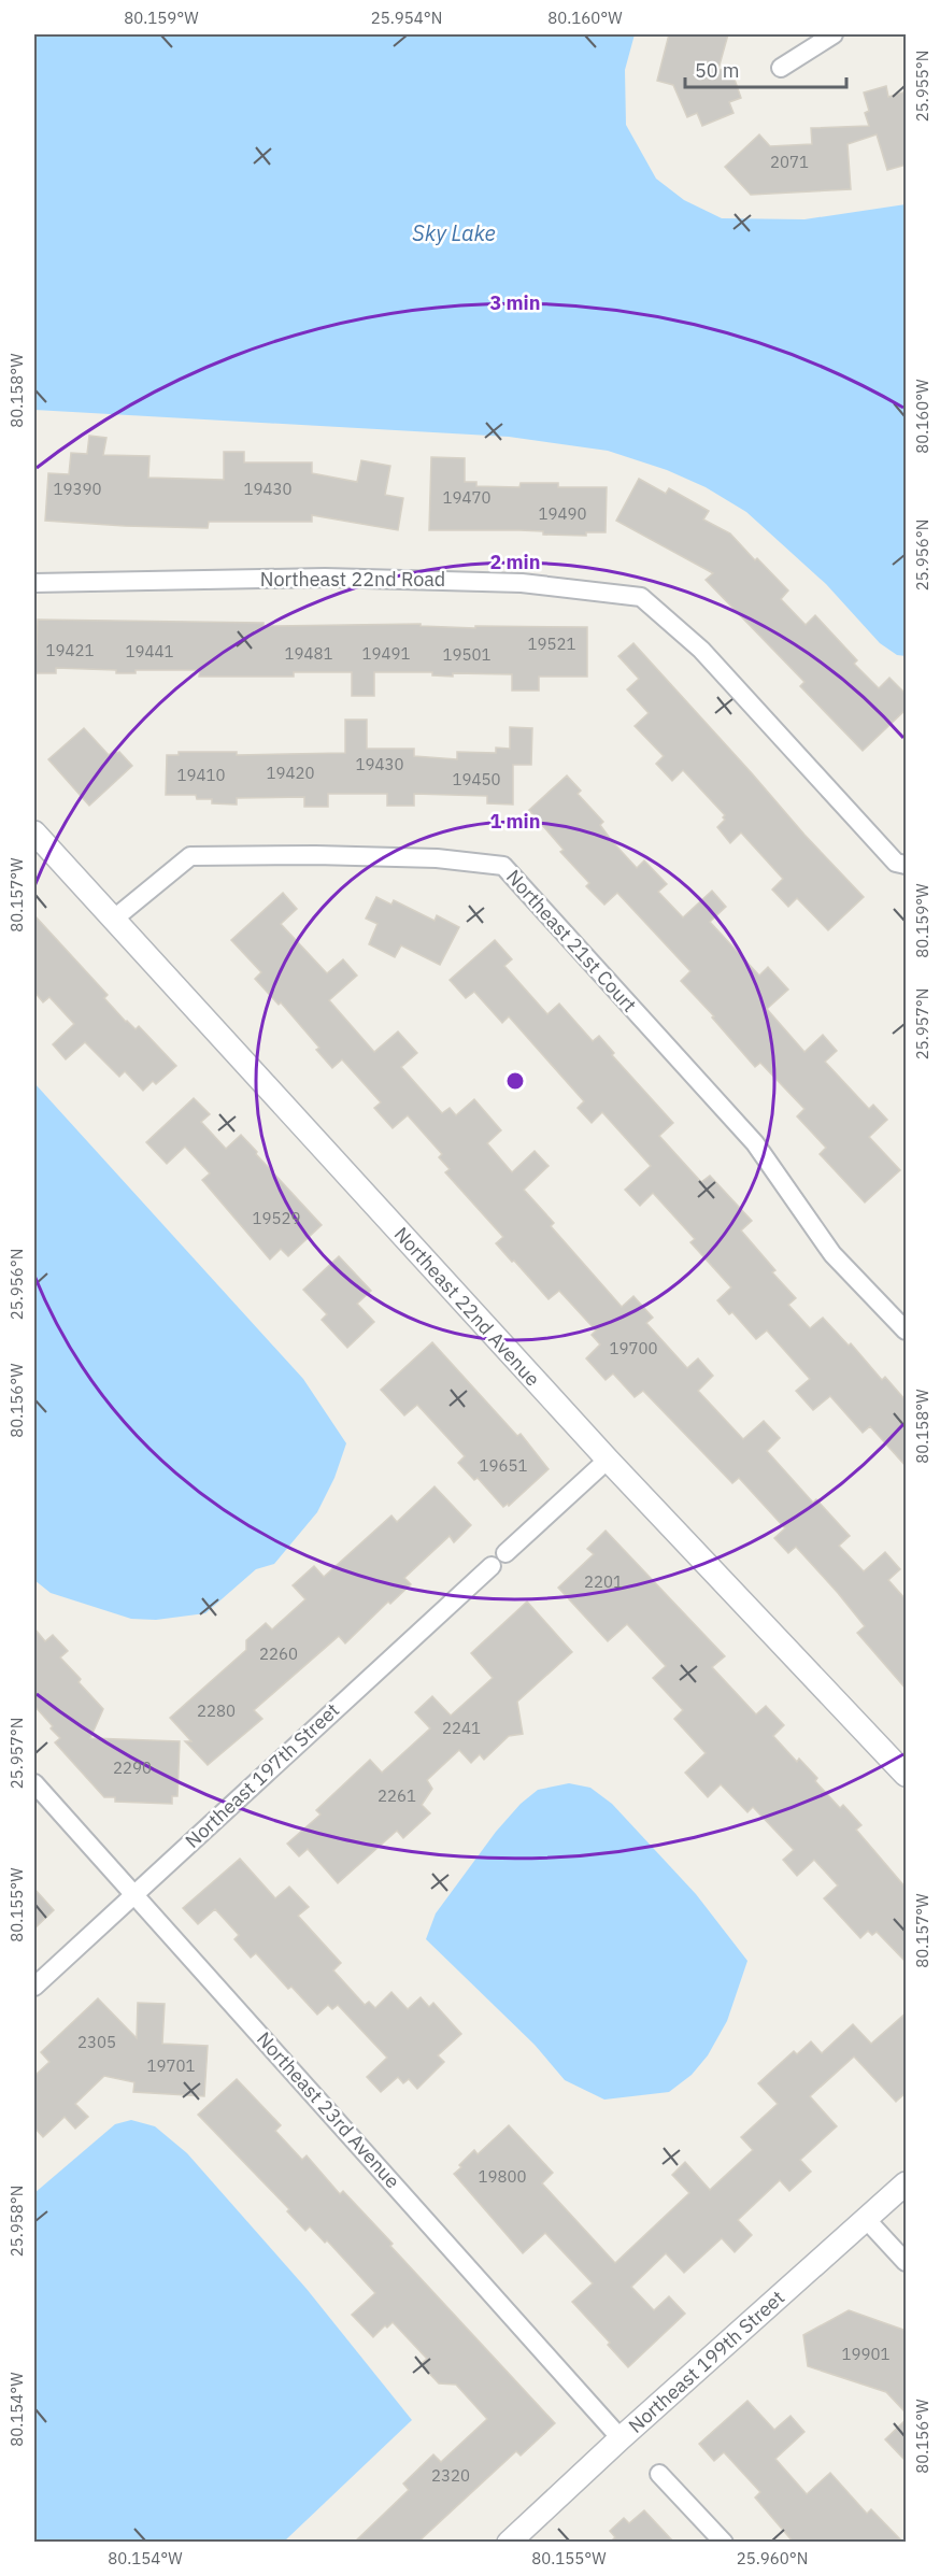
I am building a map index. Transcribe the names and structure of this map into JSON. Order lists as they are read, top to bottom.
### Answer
{
  "streets": {
    "street": [
      "Northeast 22nd Road",
      "Northeast 21st Court",
      "Northeast 22nd Avenue",
      "Northeast 197th Street",
      "Northeast 23rd Avenue",
      "Northeast 199th Street"
    ]
  },
  "crossings": [
    ["Northeast 21st Court", "Northeast 22nd Avenue"],
    ["Northeast 197th Street", "Northeast 23rd Avenue"],
    ["Northeast 23rd Avenue", "Northeast 199th Street"]
  ],
  "water": ["Sky Lake"],
  "house_numbers": [
    "2071",
    "19390",
    "19430",
    "19470",
    "19490",
    "19521",
    "19421",
    "19441",
    "19481",
    "19491",
    "19501",
    "19430",
    "19420",
    "19410",
    "19450",
    "19529",
    "19700",
    "19651",
    "2201",
    "2260",
    "2280",
    "2241",
    "2290",
    "2261",
    "2305",
    "19701",
    "19800",
    "19901",
    "2320"
  ],
  "scale_bar": "50 m",
  "coordinates": [
    "80.159°W",
    "25.954°N",
    "80.160°W",
    "25.955°N",
    "80.158°W",
    "25.956°N",
    "80.157°W",
    "25.957°N",
    "80.156°W",
    "80.155°W",
    "25.958°N",
    "80.154°W",
    "25.960°N"
  ],
  "rings": ["3 min", "2 min", "1 min"]
}
